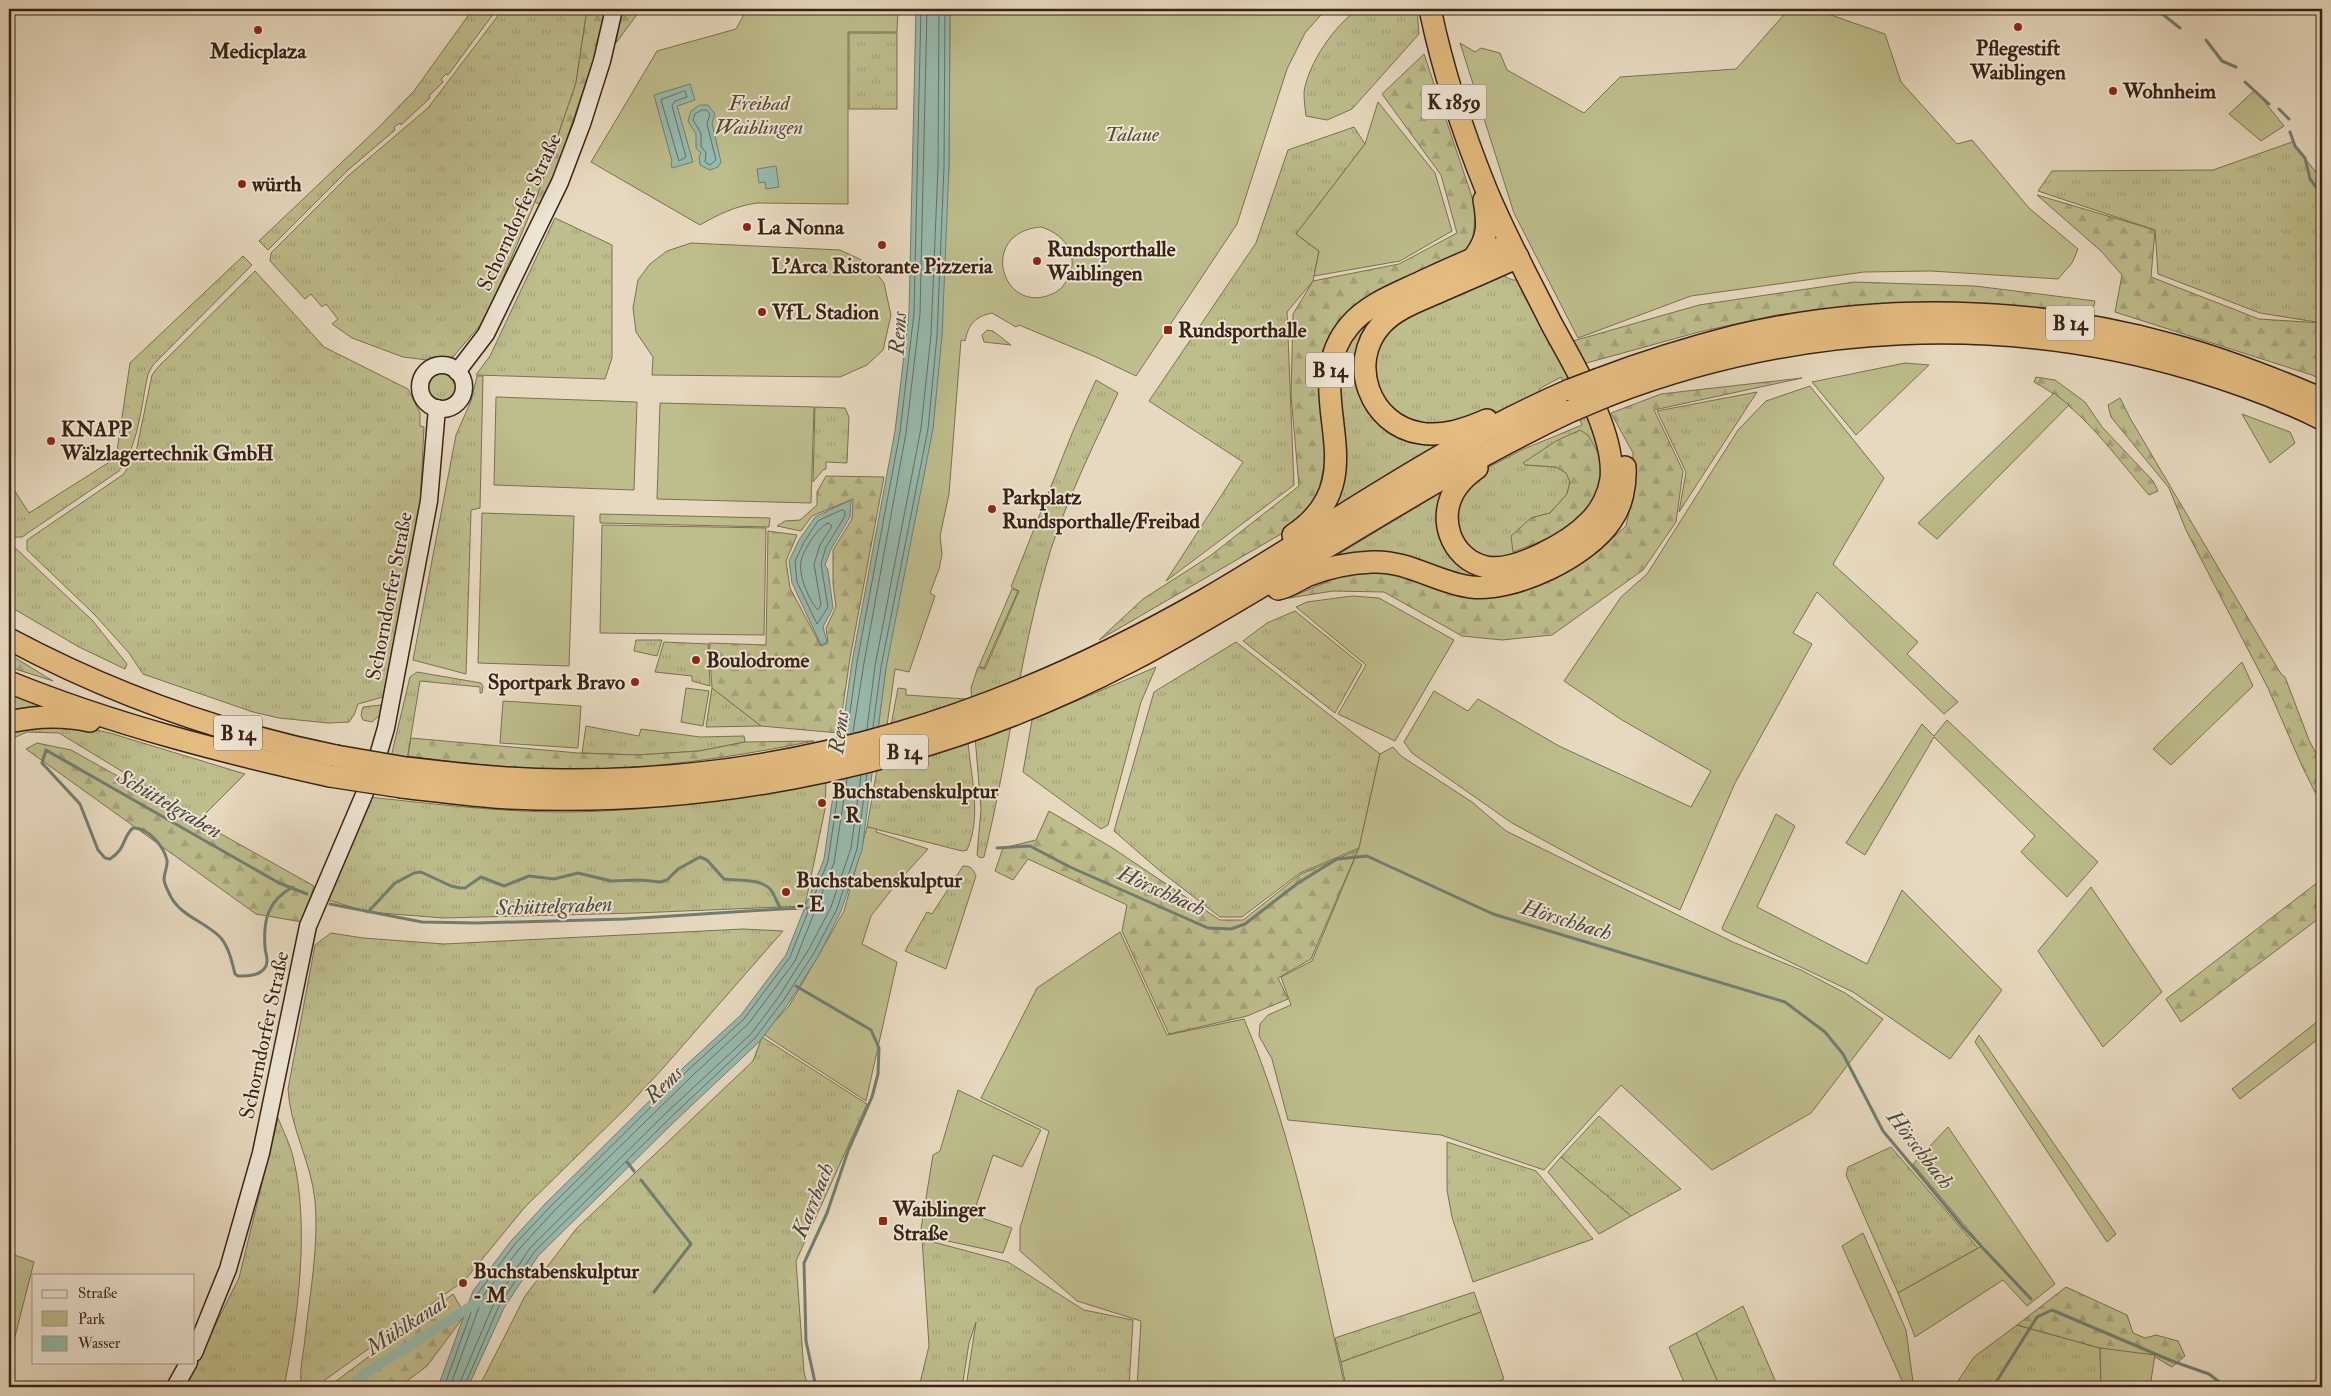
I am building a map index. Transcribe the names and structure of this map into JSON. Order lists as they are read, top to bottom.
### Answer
{
  "streets": {
    "highway": ["K 1859", "B 14"],
    "main road": ["Schorndorfer Straße"]
  },
  "crossings": [
    ["K 1859", "B 14"]
  ],
  "water": [
    "Rems",
    "Schüttelgraben",
    "Hörschbach",
    "Karrbach",
    "Mühlkanal"
  ],
  "parks": ["Freibad Waiblingen", "Talaue"],
  "places": {
    "other": [
      "Pflegestift Waiblingen",
      "Medicplaza",
      "Wohnheim",
      "würth",
      "La Nonna",
      "L'Arca Ristorante Pizzeria",
      "Rundsporthalle Waiblingen",
      "VfL Stadion",
      "KNAPP Wälzlagertechnik GmbH",
      "Parkplatz Rundsporthalle/Freibad",
      "Boulodrome",
      "Sportpark Bravo",
      "Buchstabenskulptur - R",
      "Buchstabenskulptur - E",
      "Buchstabenskulptur - M"
    ],
    "transit": ["Rundsporthalle", "Waiblinger Straße"]
  },
  "legend": ["Straße", "Park", "Wasser"]
}
